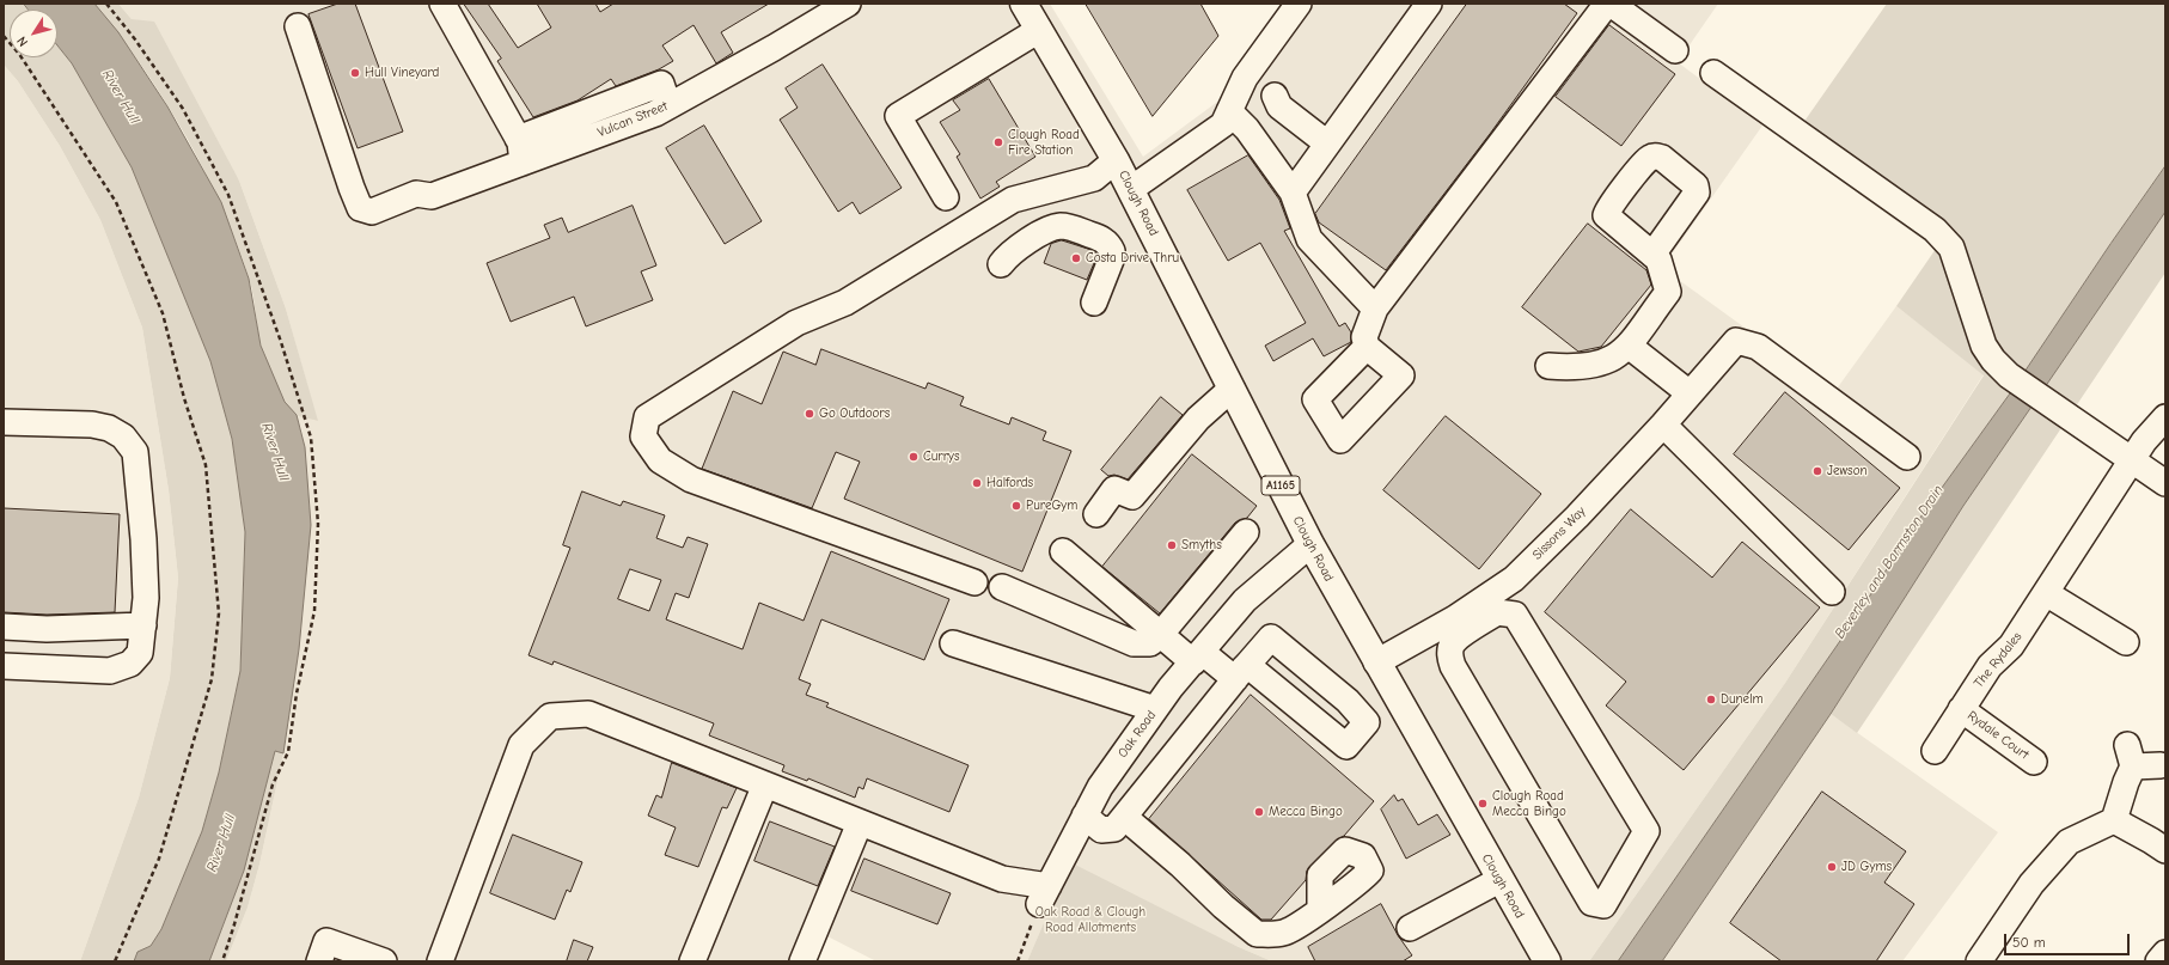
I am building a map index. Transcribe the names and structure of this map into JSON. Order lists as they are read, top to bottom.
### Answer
{
  "streets": {
    "main road": ["Clough Road", "A1165"],
    "street": [
      "Vulcan Street",
      "Sissons Way",
      "The Rydales",
      "Oak Road",
      "Rydale Court"
    ]
  },
  "crossings": [
    ["Clough Road", "Sissons Way"],
    ["Clough Road", "Oak Road"],
    ["The Rydales", "Rydale Court"]
  ],
  "water": ["River Hull", "Beverley and Barmston Drain"],
  "parks": ["Oak Road & Clough Road Allotments"],
  "places": [
    "Hull Vineyard",
    "Clough Road Fire Station",
    "Costa Drive Thru",
    "Go Outdoors",
    "Currys",
    "Jewson",
    "Halfords",
    "PureGym",
    "Smyths",
    "Dunelm",
    "Clough Road Mecca Bingo",
    "Mecca Bingo",
    "JD Gyms"
  ],
  "scale_bar": "50 m",
  "north": "bottom left"
}
